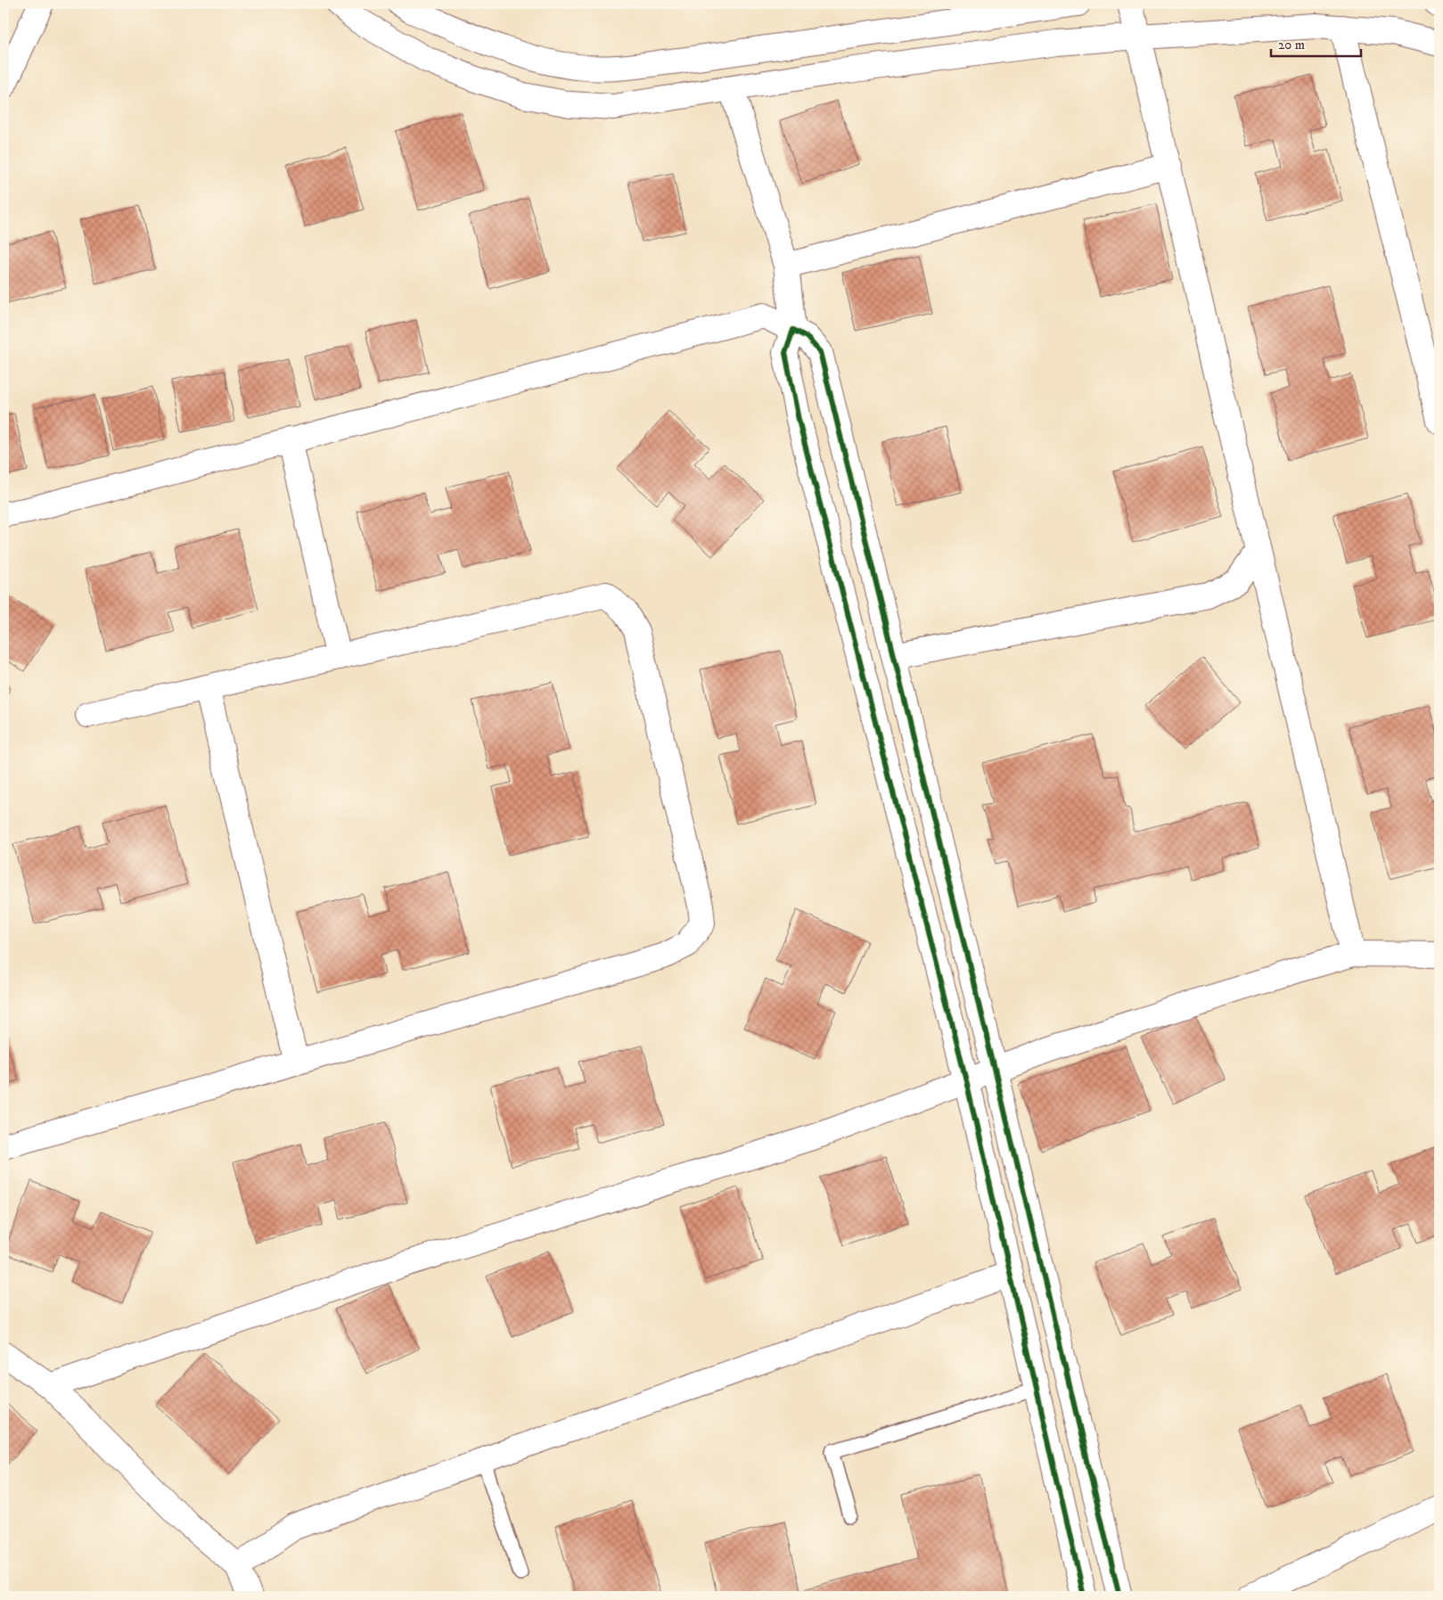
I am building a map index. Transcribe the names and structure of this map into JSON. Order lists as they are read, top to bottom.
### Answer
{
  "scale_bar": "20 m"
}
